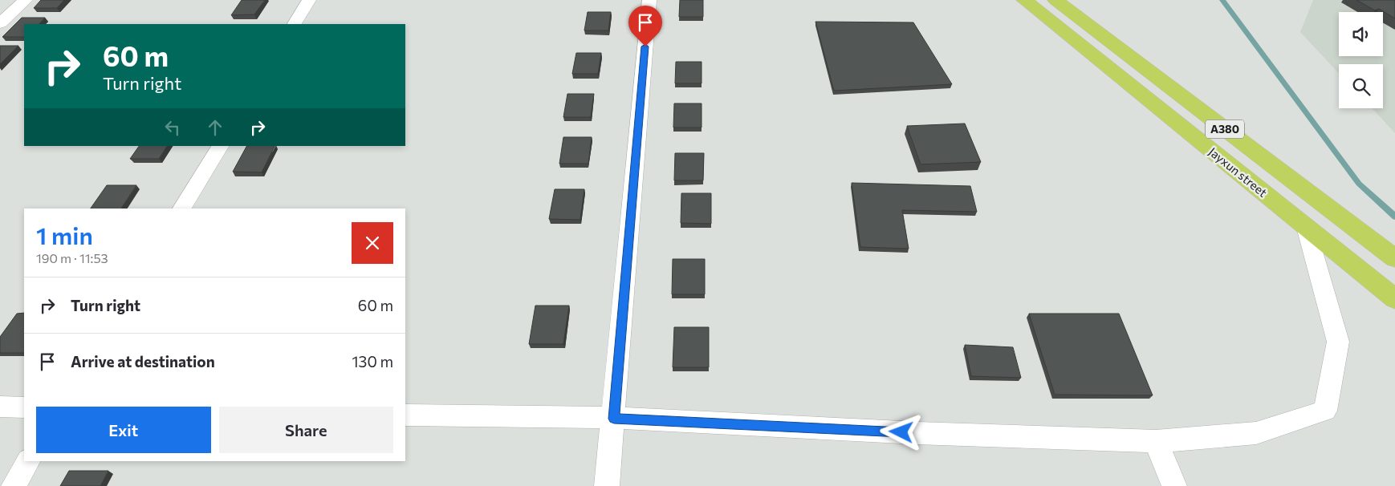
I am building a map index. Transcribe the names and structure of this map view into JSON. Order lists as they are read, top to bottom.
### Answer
{
  "streets": {
    "highway": ["A380", "Jayxun street"]
  },
  "page": {
    "turn": ["60 m", "Turn right"],
    "heading": ["1 min", "190 m · 11:53"],
    "list": [
      {
        "name": "Turn right",
        "value": "60 m"
      },
      {
        "name": "Arrive at destination",
        "value": "130 m"
      }
    ],
    "buttons": ["Exit", "Share"]
  }
}
